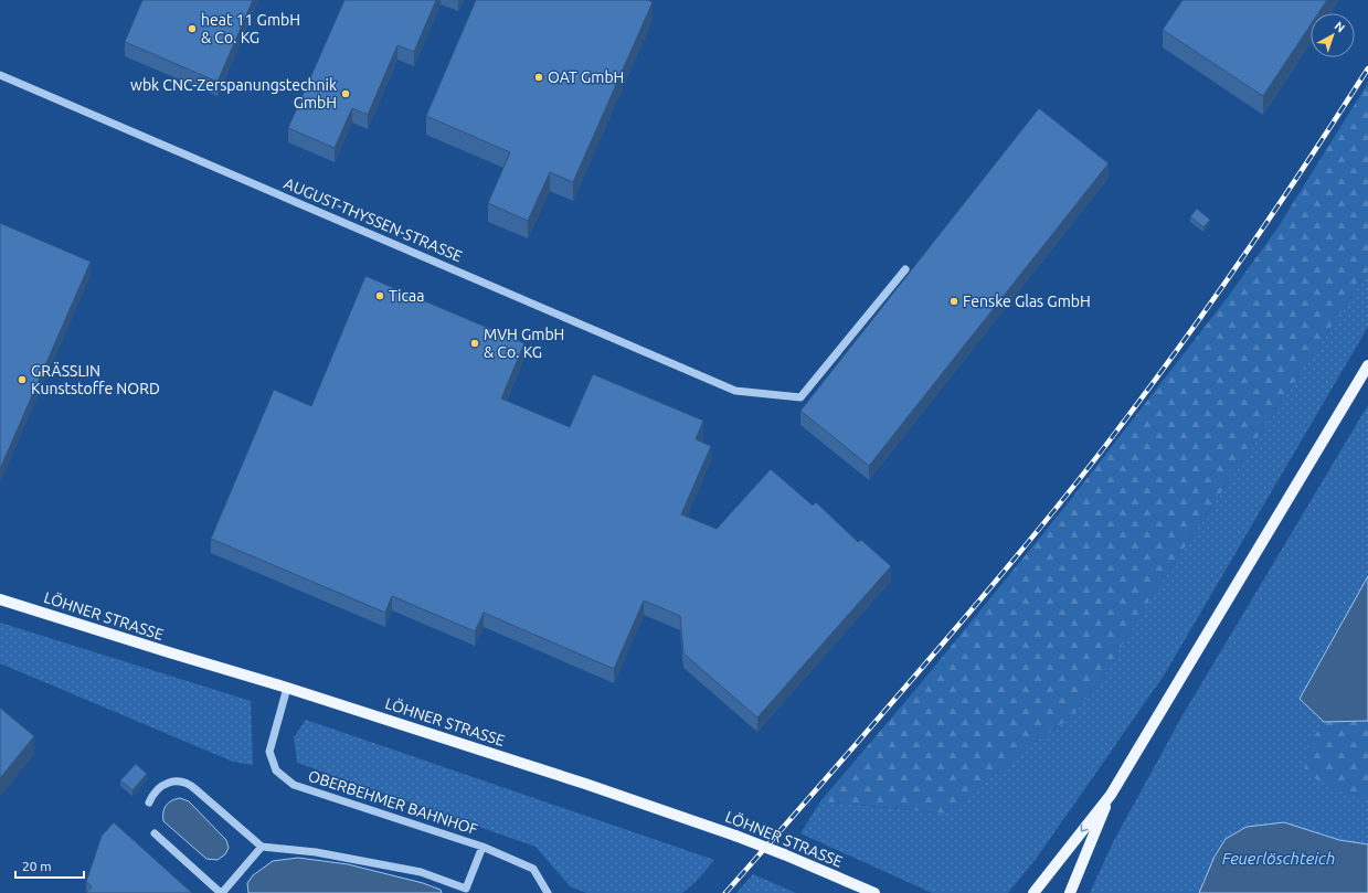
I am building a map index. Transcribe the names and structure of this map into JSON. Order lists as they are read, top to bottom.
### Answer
{
  "streets": {
    "main road": ["LÖHNER STRASSE"],
    "street": ["AUGUST-THYSSEN-STRASSE", "OBERBEHMER BAHNHOF"]
  },
  "crossings": [
    ["LÖHNER STRASSE", "OBERBEHMER BAHNHOF"]
  ],
  "water": ["Feuerlöschteich"],
  "places": [
    "heat 11 GmbH & Co. KG",
    "OAT GmbH",
    "wbk CNC-Zerspanungstechnik GmbH",
    "Ticaa",
    "Fenske Glas GmbH",
    "MVH GmbH & Co. KG",
    "GRÄSSLIN Kunststoffe NORD"
  ],
  "scale_bar": "20 m",
  "north": "top right"
}
